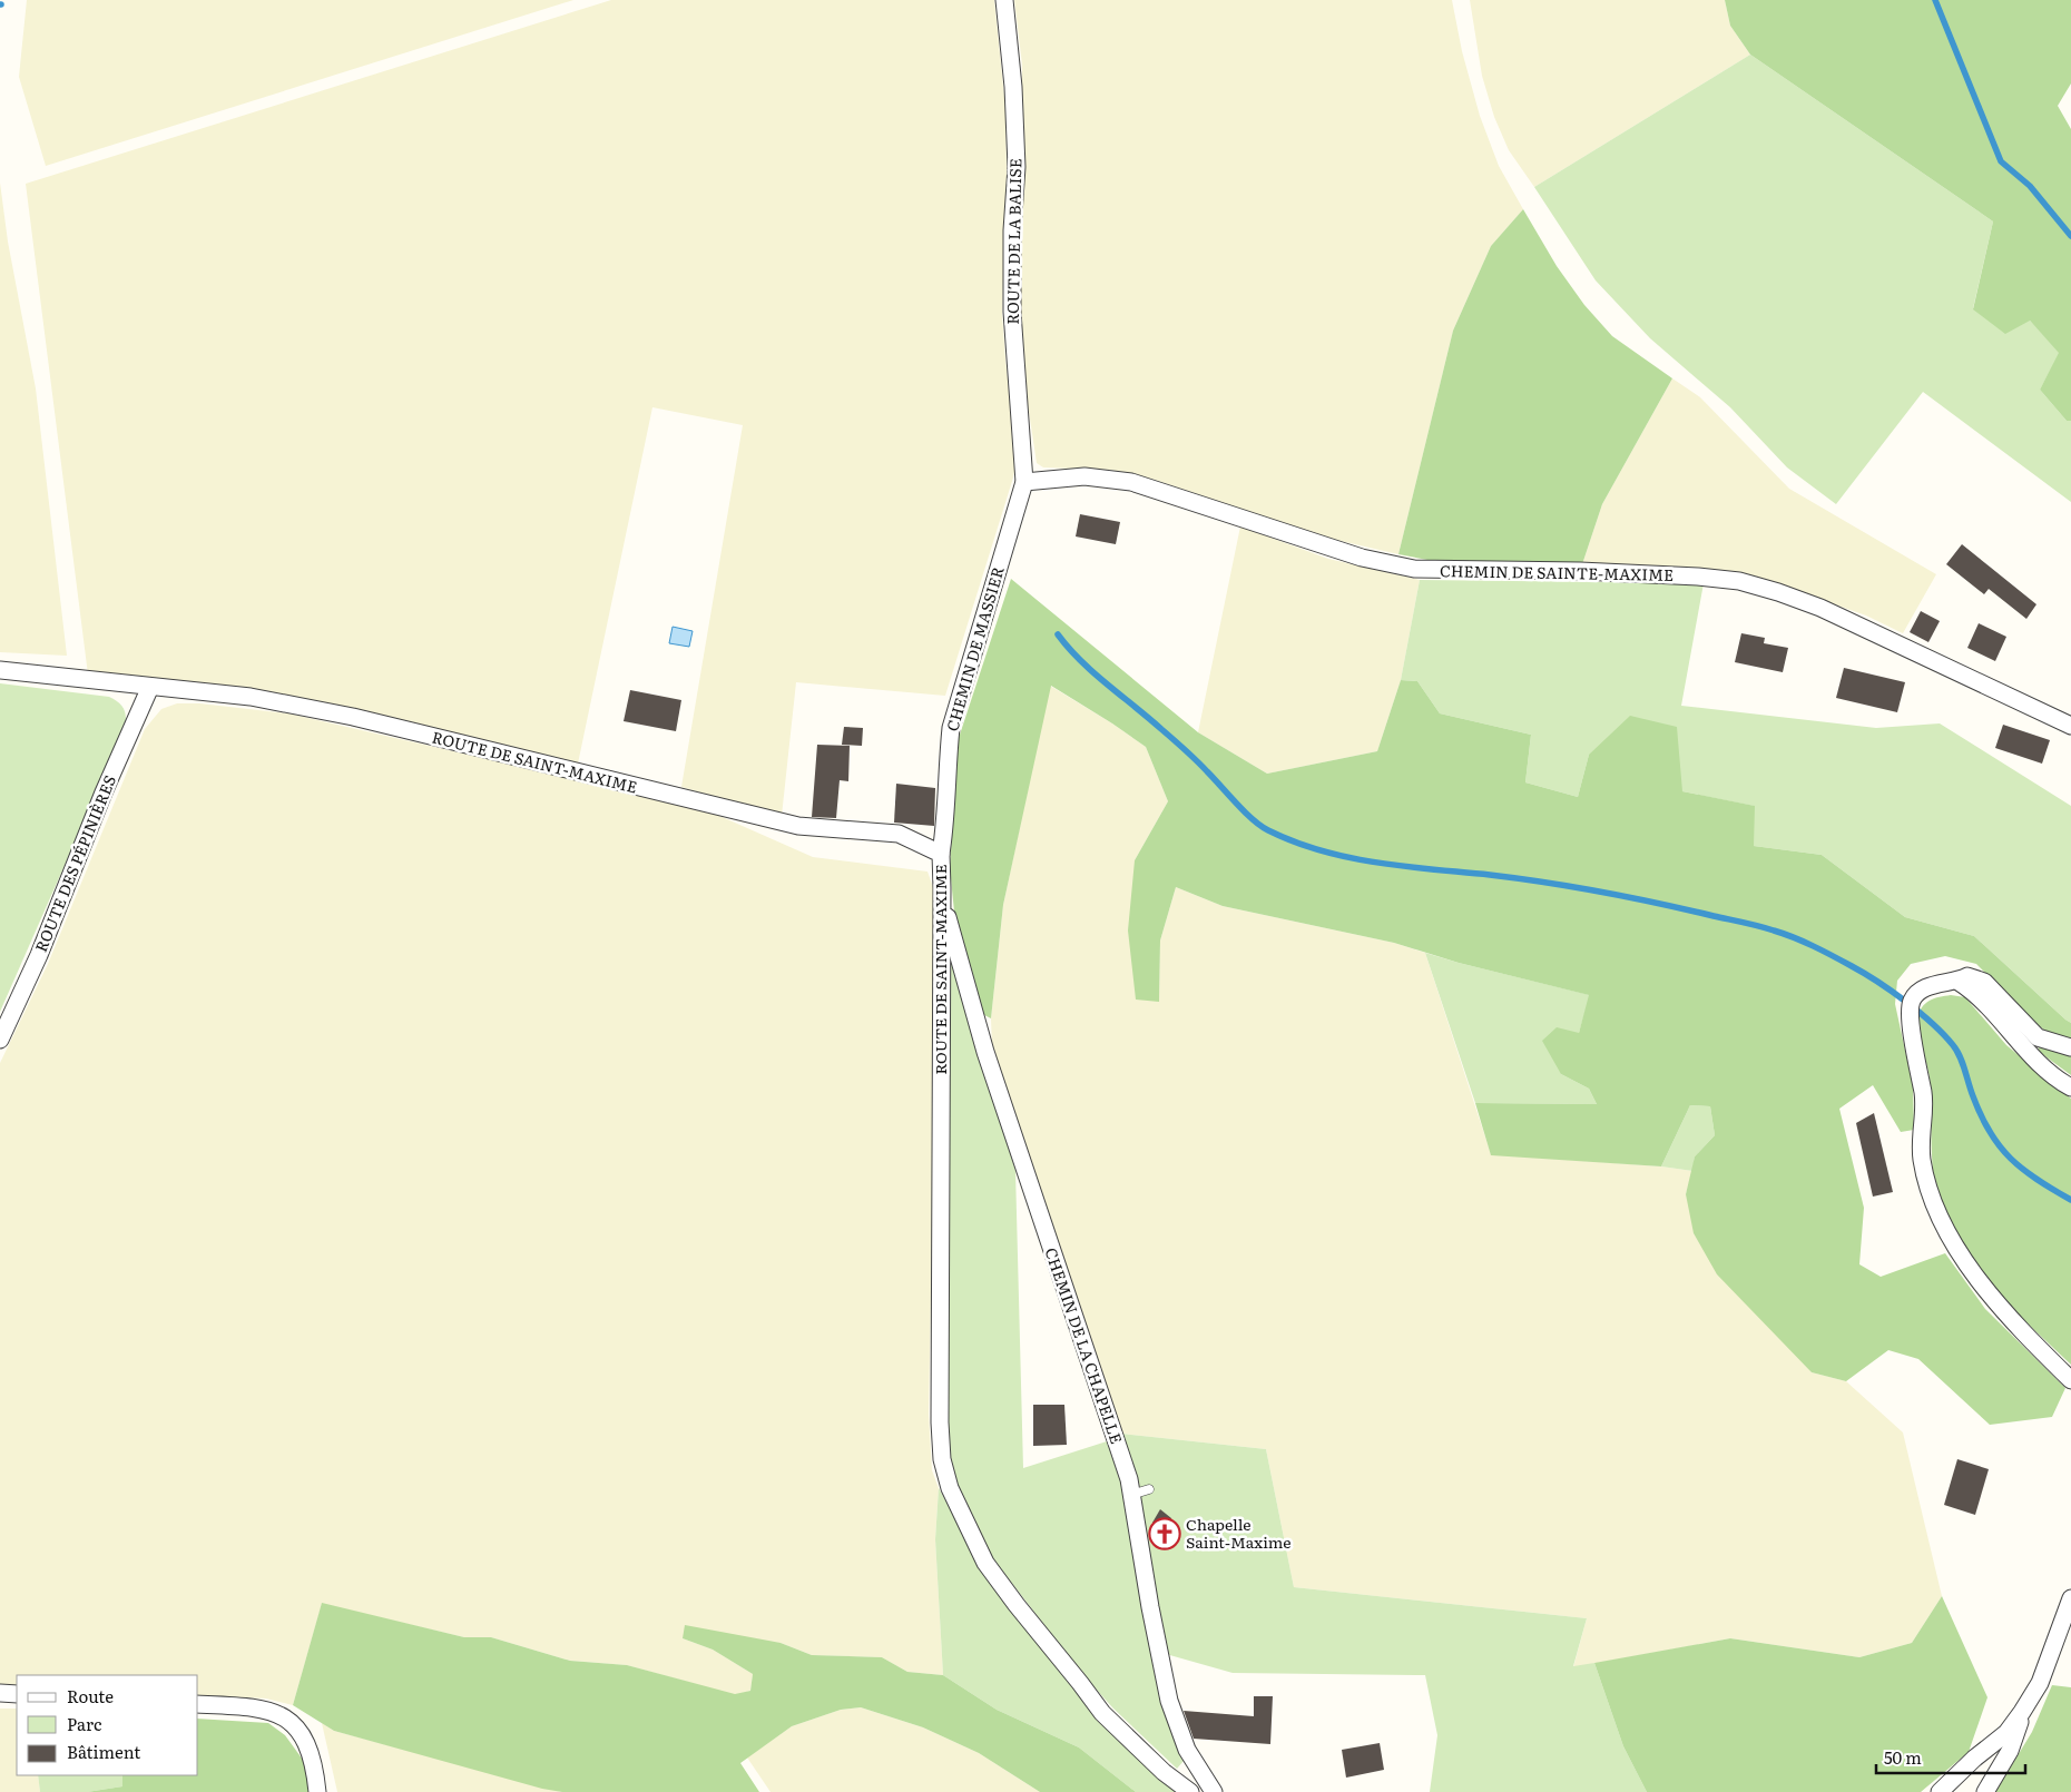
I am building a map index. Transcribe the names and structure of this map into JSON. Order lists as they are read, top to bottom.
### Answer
{
  "streets": {
    "street": [
      "ROUTE DE LA BALISE",
      "CHEMIN DE SAINTE-MAXIME",
      "CHEMIN DE MASSIER",
      "ROUTE DE SAINT-MAXIME",
      "ROUTE DES PÉPINIÈRES",
      "CHEMIN DE LA CHAPELLE"
    ]
  },
  "crossings": [
    ["ROUTE DE LA BALISE", "CHEMIN DE SAINTE-MAXIME"],
    ["ROUTE DE LA BALISE", "CHEMIN DE MASSIER"],
    ["CHEMIN DE SAINTE-MAXIME", "CHEMIN DE MASSIER"],
    ["CHEMIN DE MASSIER", "ROUTE DE SAINT-MAXIME"],
    ["ROUTE DE SAINT-MAXIME", "ROUTE DES PÉPINIÈRES"],
    ["ROUTE DE SAINT-MAXIME", "CHEMIN DE LA CHAPELLE"]
  ],
  "places": {
    "church": ["Chapelle Saint-Maxime"]
  },
  "legend": ["Route", "Parc", "Bâtiment"],
  "scale_bar": "50 m"
}
